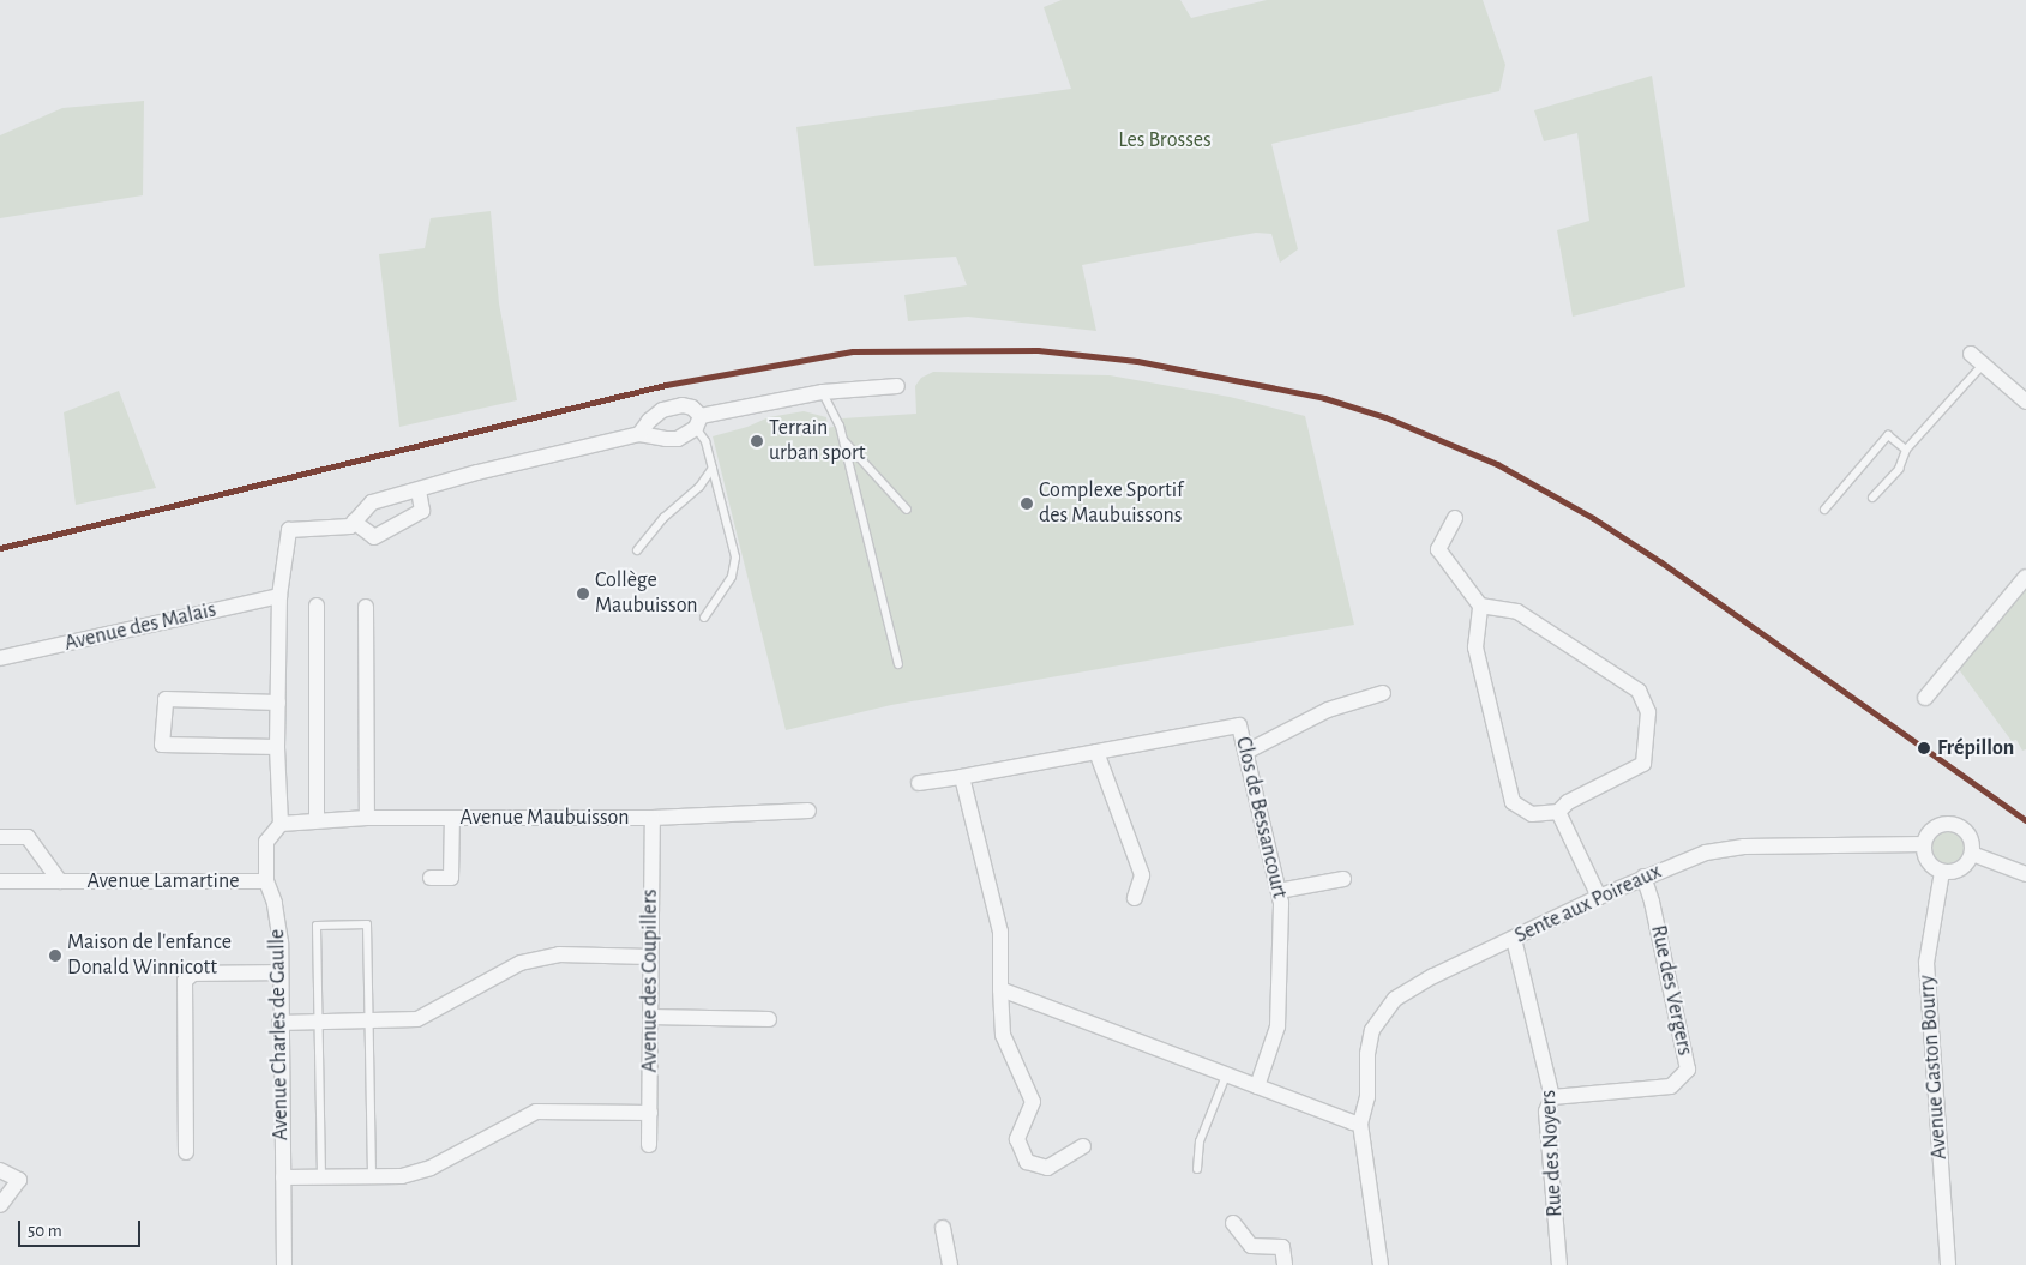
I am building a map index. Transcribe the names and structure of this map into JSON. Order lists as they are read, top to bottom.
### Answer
{
  "streets": {
    "street": [
      "Avenue des Malais",
      "Avenue Maubuisson",
      "Clos de Bessancourt",
      "Avenue Lamartine",
      "Sente aux Poireaux",
      "Avenue des Coupillers",
      "Rue des Vergers",
      "Avenue Charles de Gaulle",
      "Avenue Gaston Bourry",
      "Rue des Noyers"
    ]
  },
  "crossings": [
    ["Avenue Maubuisson", "Avenue des Coupillers"],
    ["Avenue Maubuisson", "Avenue Charles de Gaulle"],
    ["Avenue Lamartine", "Avenue Charles de Gaulle"],
    ["Sente aux Poireaux", "Rue des Vergers"],
    ["Sente aux Poireaux", "Avenue Gaston Bourry"],
    ["Sente aux Poireaux", "Rue des Noyers"],
    ["Rue des Vergers", "Rue des Noyers"]
  ],
  "parks": ["Les Brosses"],
  "places": [
    "Terrain urban sport",
    "Complexe Sportif des Maubuissons",
    "Collège Maubuisson",
    "Frépillon",
    "Maison de l'enfance Donald Winnicott"
  ],
  "scale_bar": "50 m"
}
